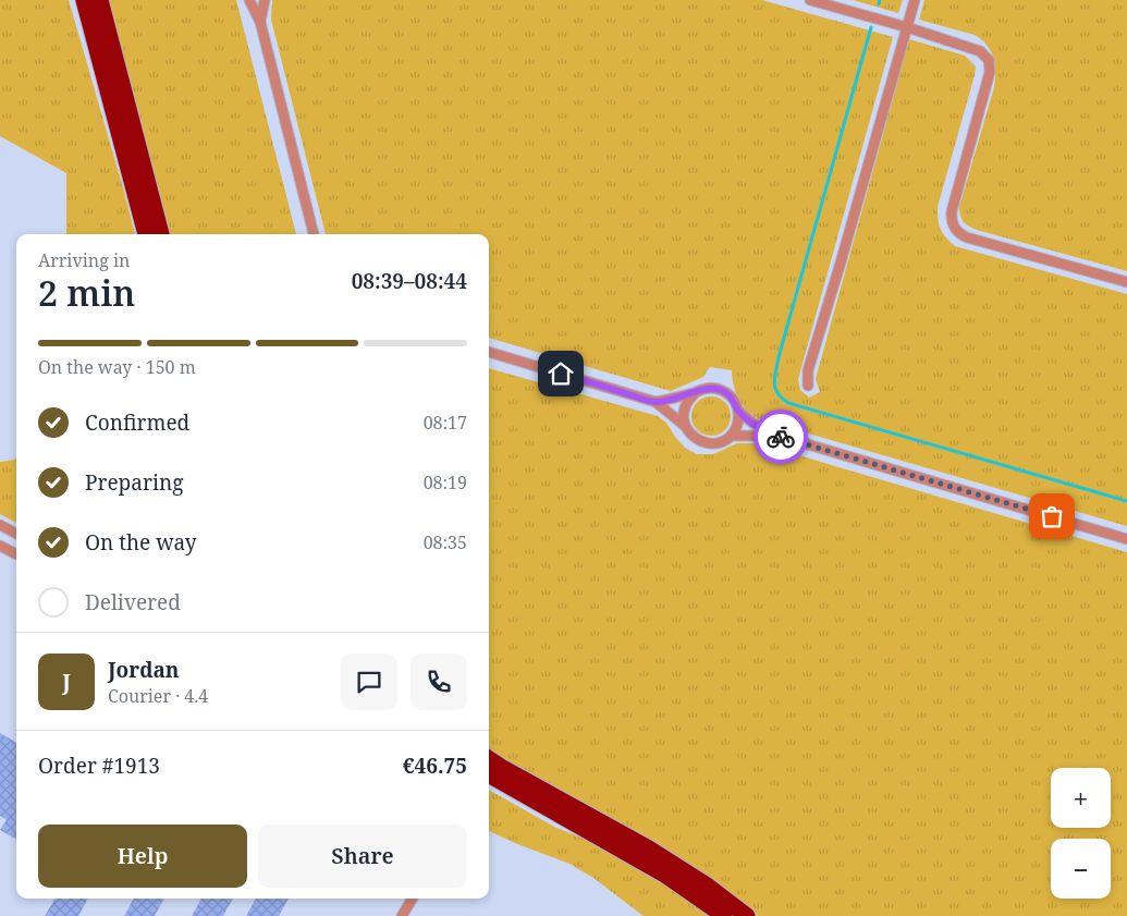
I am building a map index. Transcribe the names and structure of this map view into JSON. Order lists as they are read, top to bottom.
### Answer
{
  "page": {
    "heading": ["2 min", "Arriving in", "08:39–08:44"],
    "panel": [
      "Jordan",
      "Courier · 4.4",
      "Order #1913",
      "€46.75"
    ],
    "bar": "On the way · 150 m",
    "list": [
      ["Confirmed", "08:17"],
      ["Preparing", "08:19"],
      ["On the way", "08:35"],
      "Delivered"
    ],
    "round": "J",
    "map_buttons": ["+", "−"],
    "buttons": ["Help", "Share"]
  }
}
